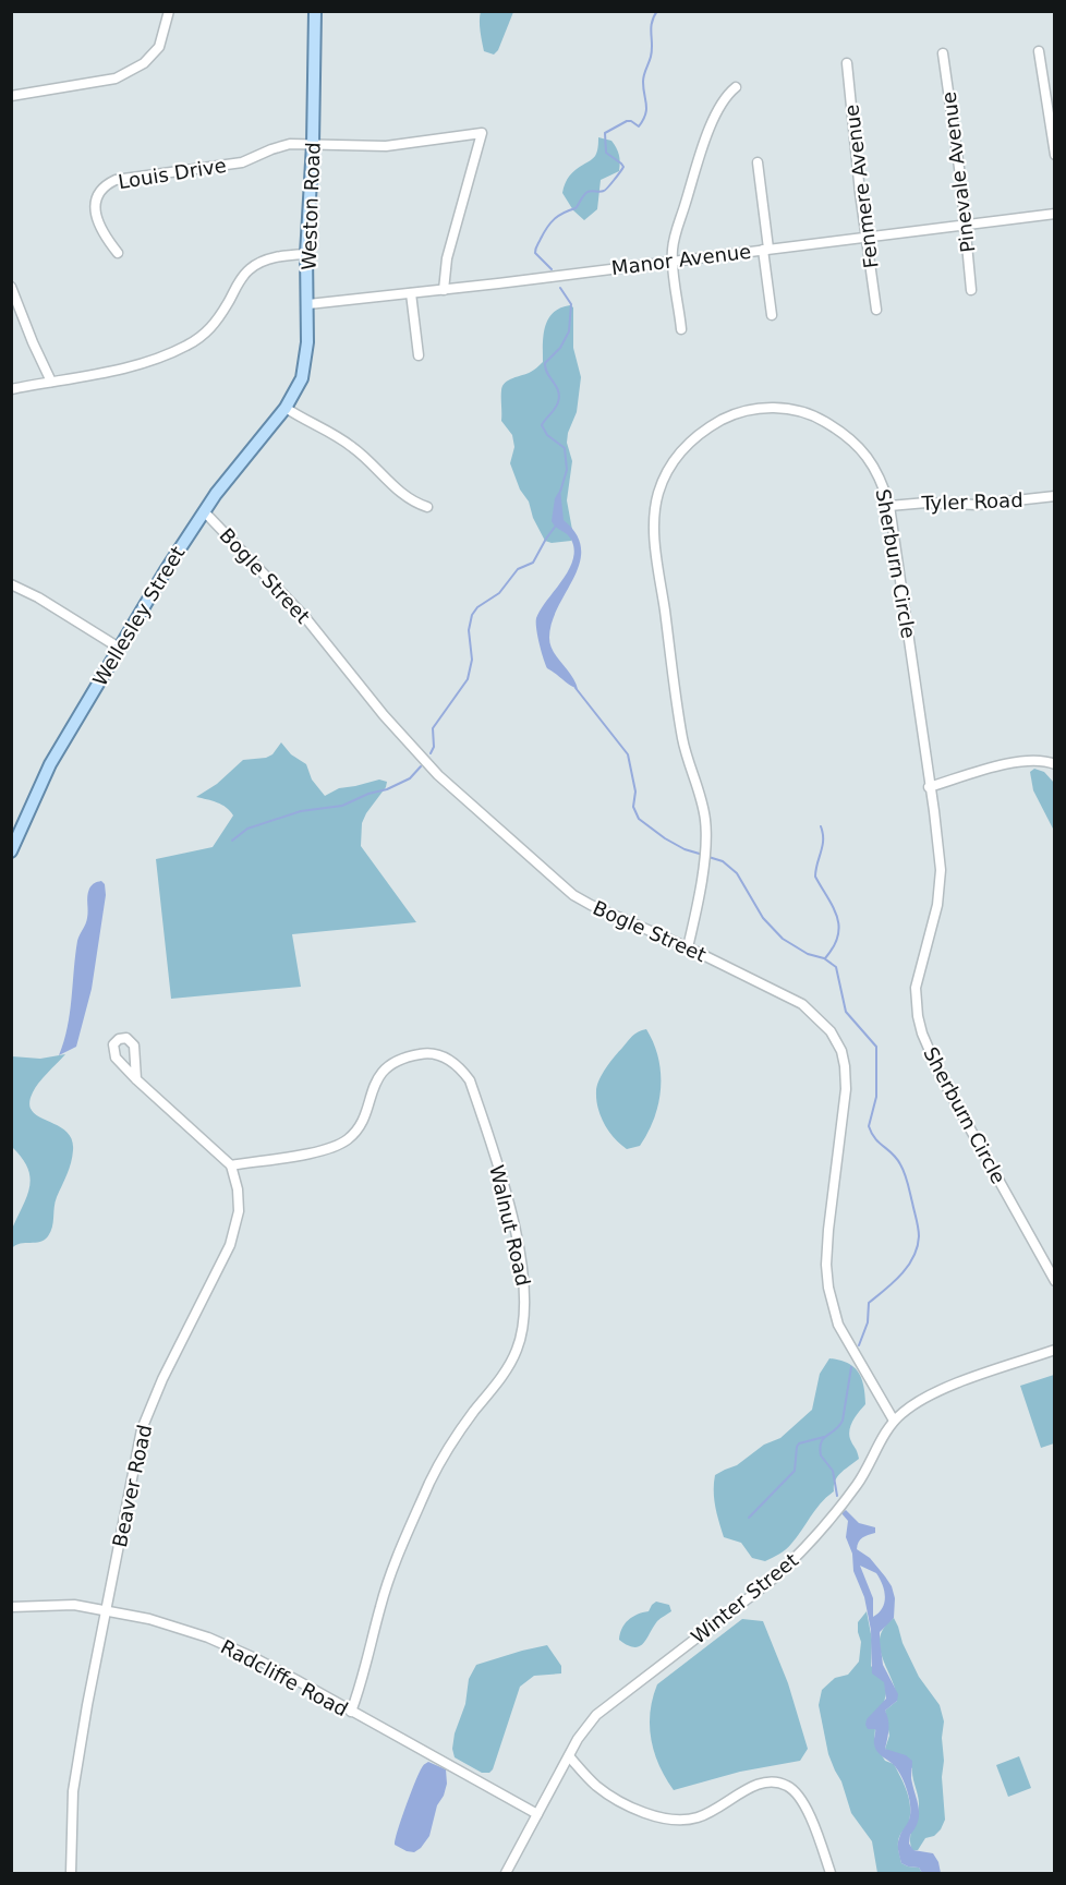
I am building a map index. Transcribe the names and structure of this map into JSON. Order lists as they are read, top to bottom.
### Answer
{
  "streets": {
    "main road": ["Weston Road", "Wellesley Street"],
    "street": [
      "Pinevale Avenue",
      "Louis Drive",
      "Fenmere Avenue",
      "Manor Avenue",
      "Tyler Road",
      "Sherburn Circle",
      "Bogle Street",
      "Walnut Road",
      "Beaver Road",
      "Winter Street",
      "Radcliffe Road"
    ]
  },
  "crossings": [
    ["Pinevale Avenue", "Manor Avenue"],
    ["Louis Drive", "Weston Road"],
    ["Fenmere Avenue", "Manor Avenue"],
    ["Weston Road", "Manor Avenue"],
    ["Weston Road", "Wellesley Street"],
    ["Tyler Road", "Sherburn Circle"],
    ["Sherburn Circle", "Bogle Street"],
    ["Bogle Street", "Wellesley Street"],
    ["Bogle Street", "Winter Street"],
    ["Walnut Road", "Beaver Road"],
    ["Walnut Road", "Radcliffe Road"],
    ["Beaver Road", "Radcliffe Road"],
    ["Winter Street", "Radcliffe Road"]
  ]
}
